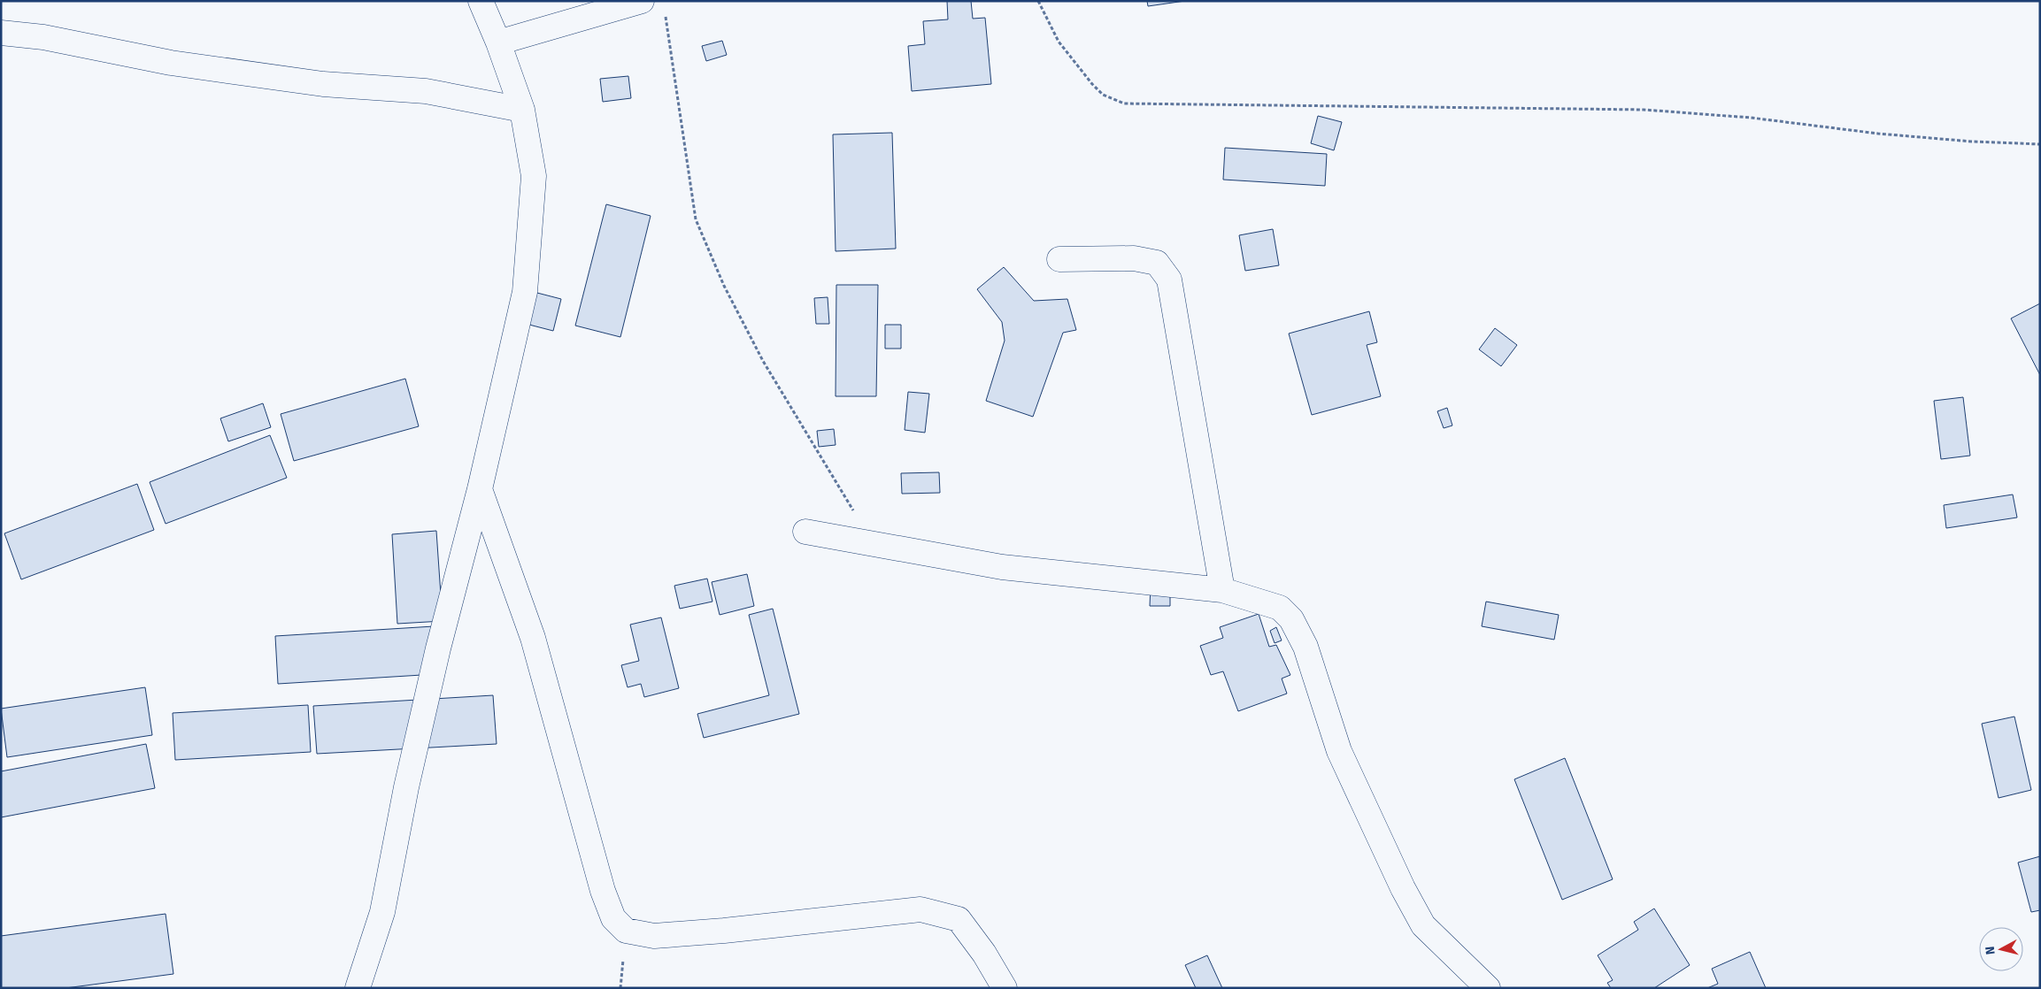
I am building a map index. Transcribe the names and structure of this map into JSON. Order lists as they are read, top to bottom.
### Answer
{
  "north": "left"
}
